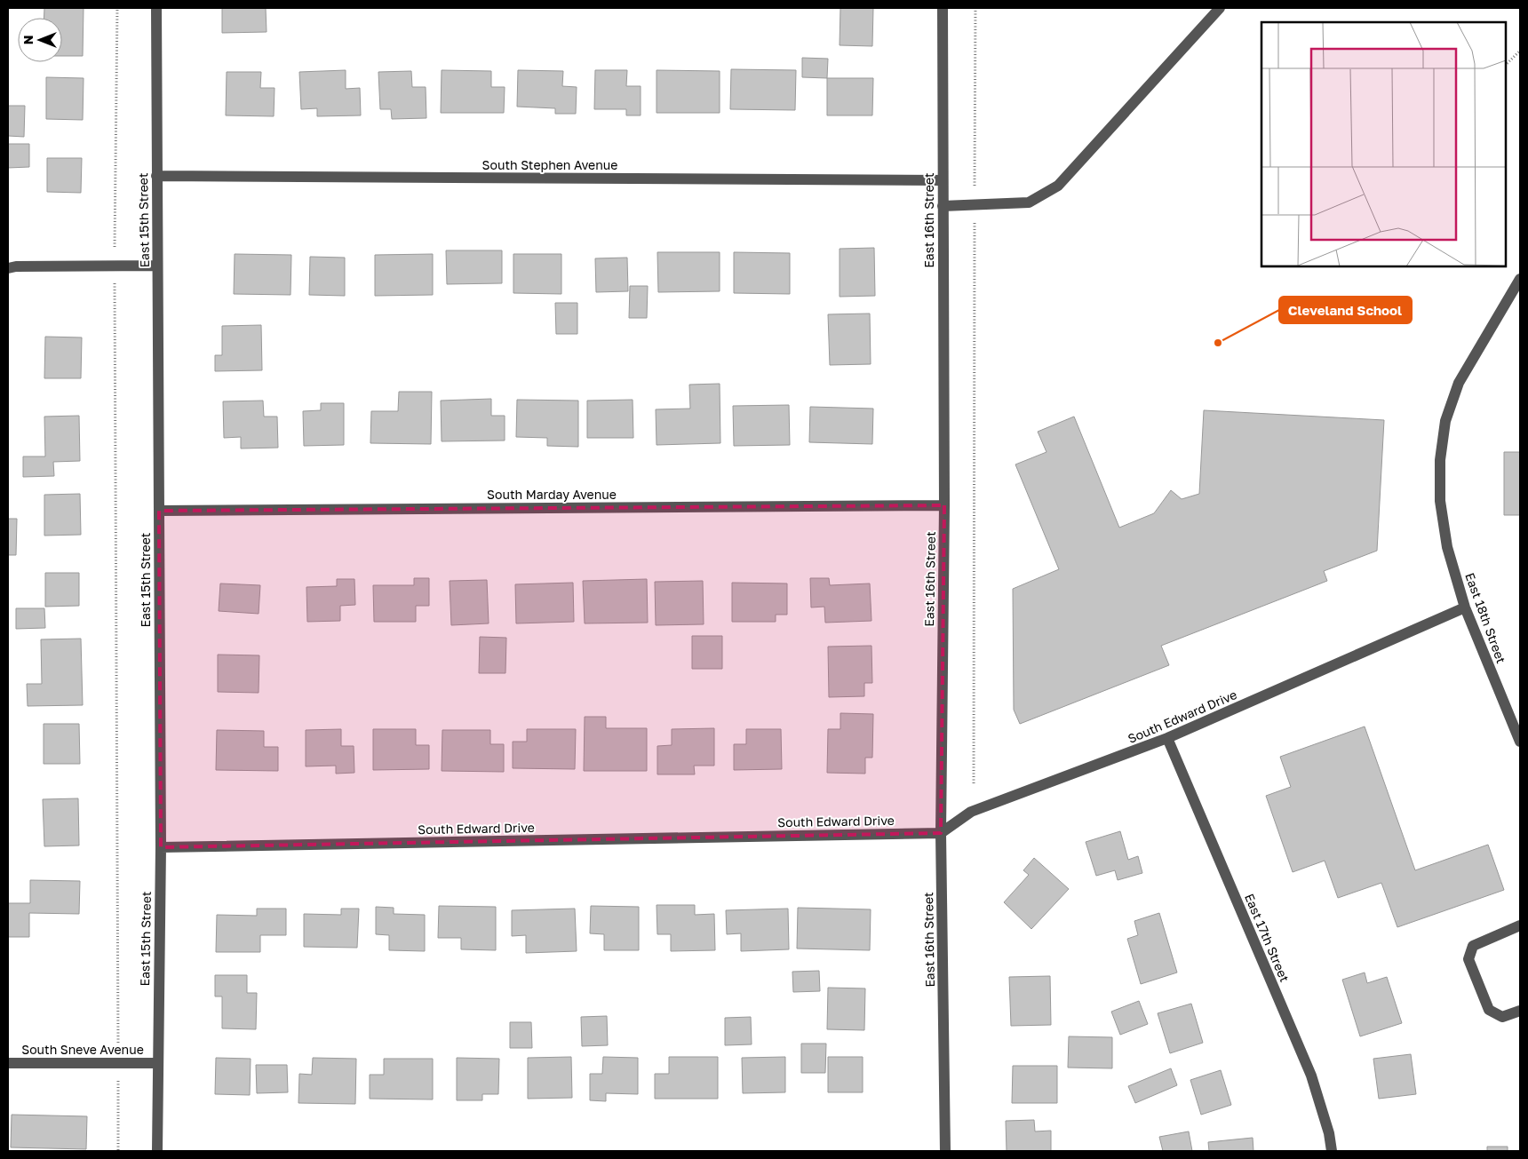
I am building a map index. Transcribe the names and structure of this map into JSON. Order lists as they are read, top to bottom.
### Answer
{
  "streets": {
    "street": [
      "South Stephen Avenue",
      "East 15th Street",
      "East 16th Street",
      "South Marday Avenue",
      "East 18th Street",
      "South Edward Drive",
      "East 17th Street",
      "South Sneve Avenue"
    ]
  },
  "crossings": [
    ["South Stephen Avenue", "East 15th Street"],
    ["South Stephen Avenue", "East 16th Street"],
    ["East 15th Street", "South Marday Avenue"],
    ["East 15th Street", "South Edward Drive"],
    ["East 15th Street", "South Sneve Avenue"],
    ["East 16th Street", "South Marday Avenue"],
    ["East 16th Street", "South Edward Drive"],
    ["East 18th Street", "South Edward Drive"],
    ["South Edward Drive", "East 17th Street"]
  ],
  "places": ["Cleveland School"],
  "north": "left"
}
